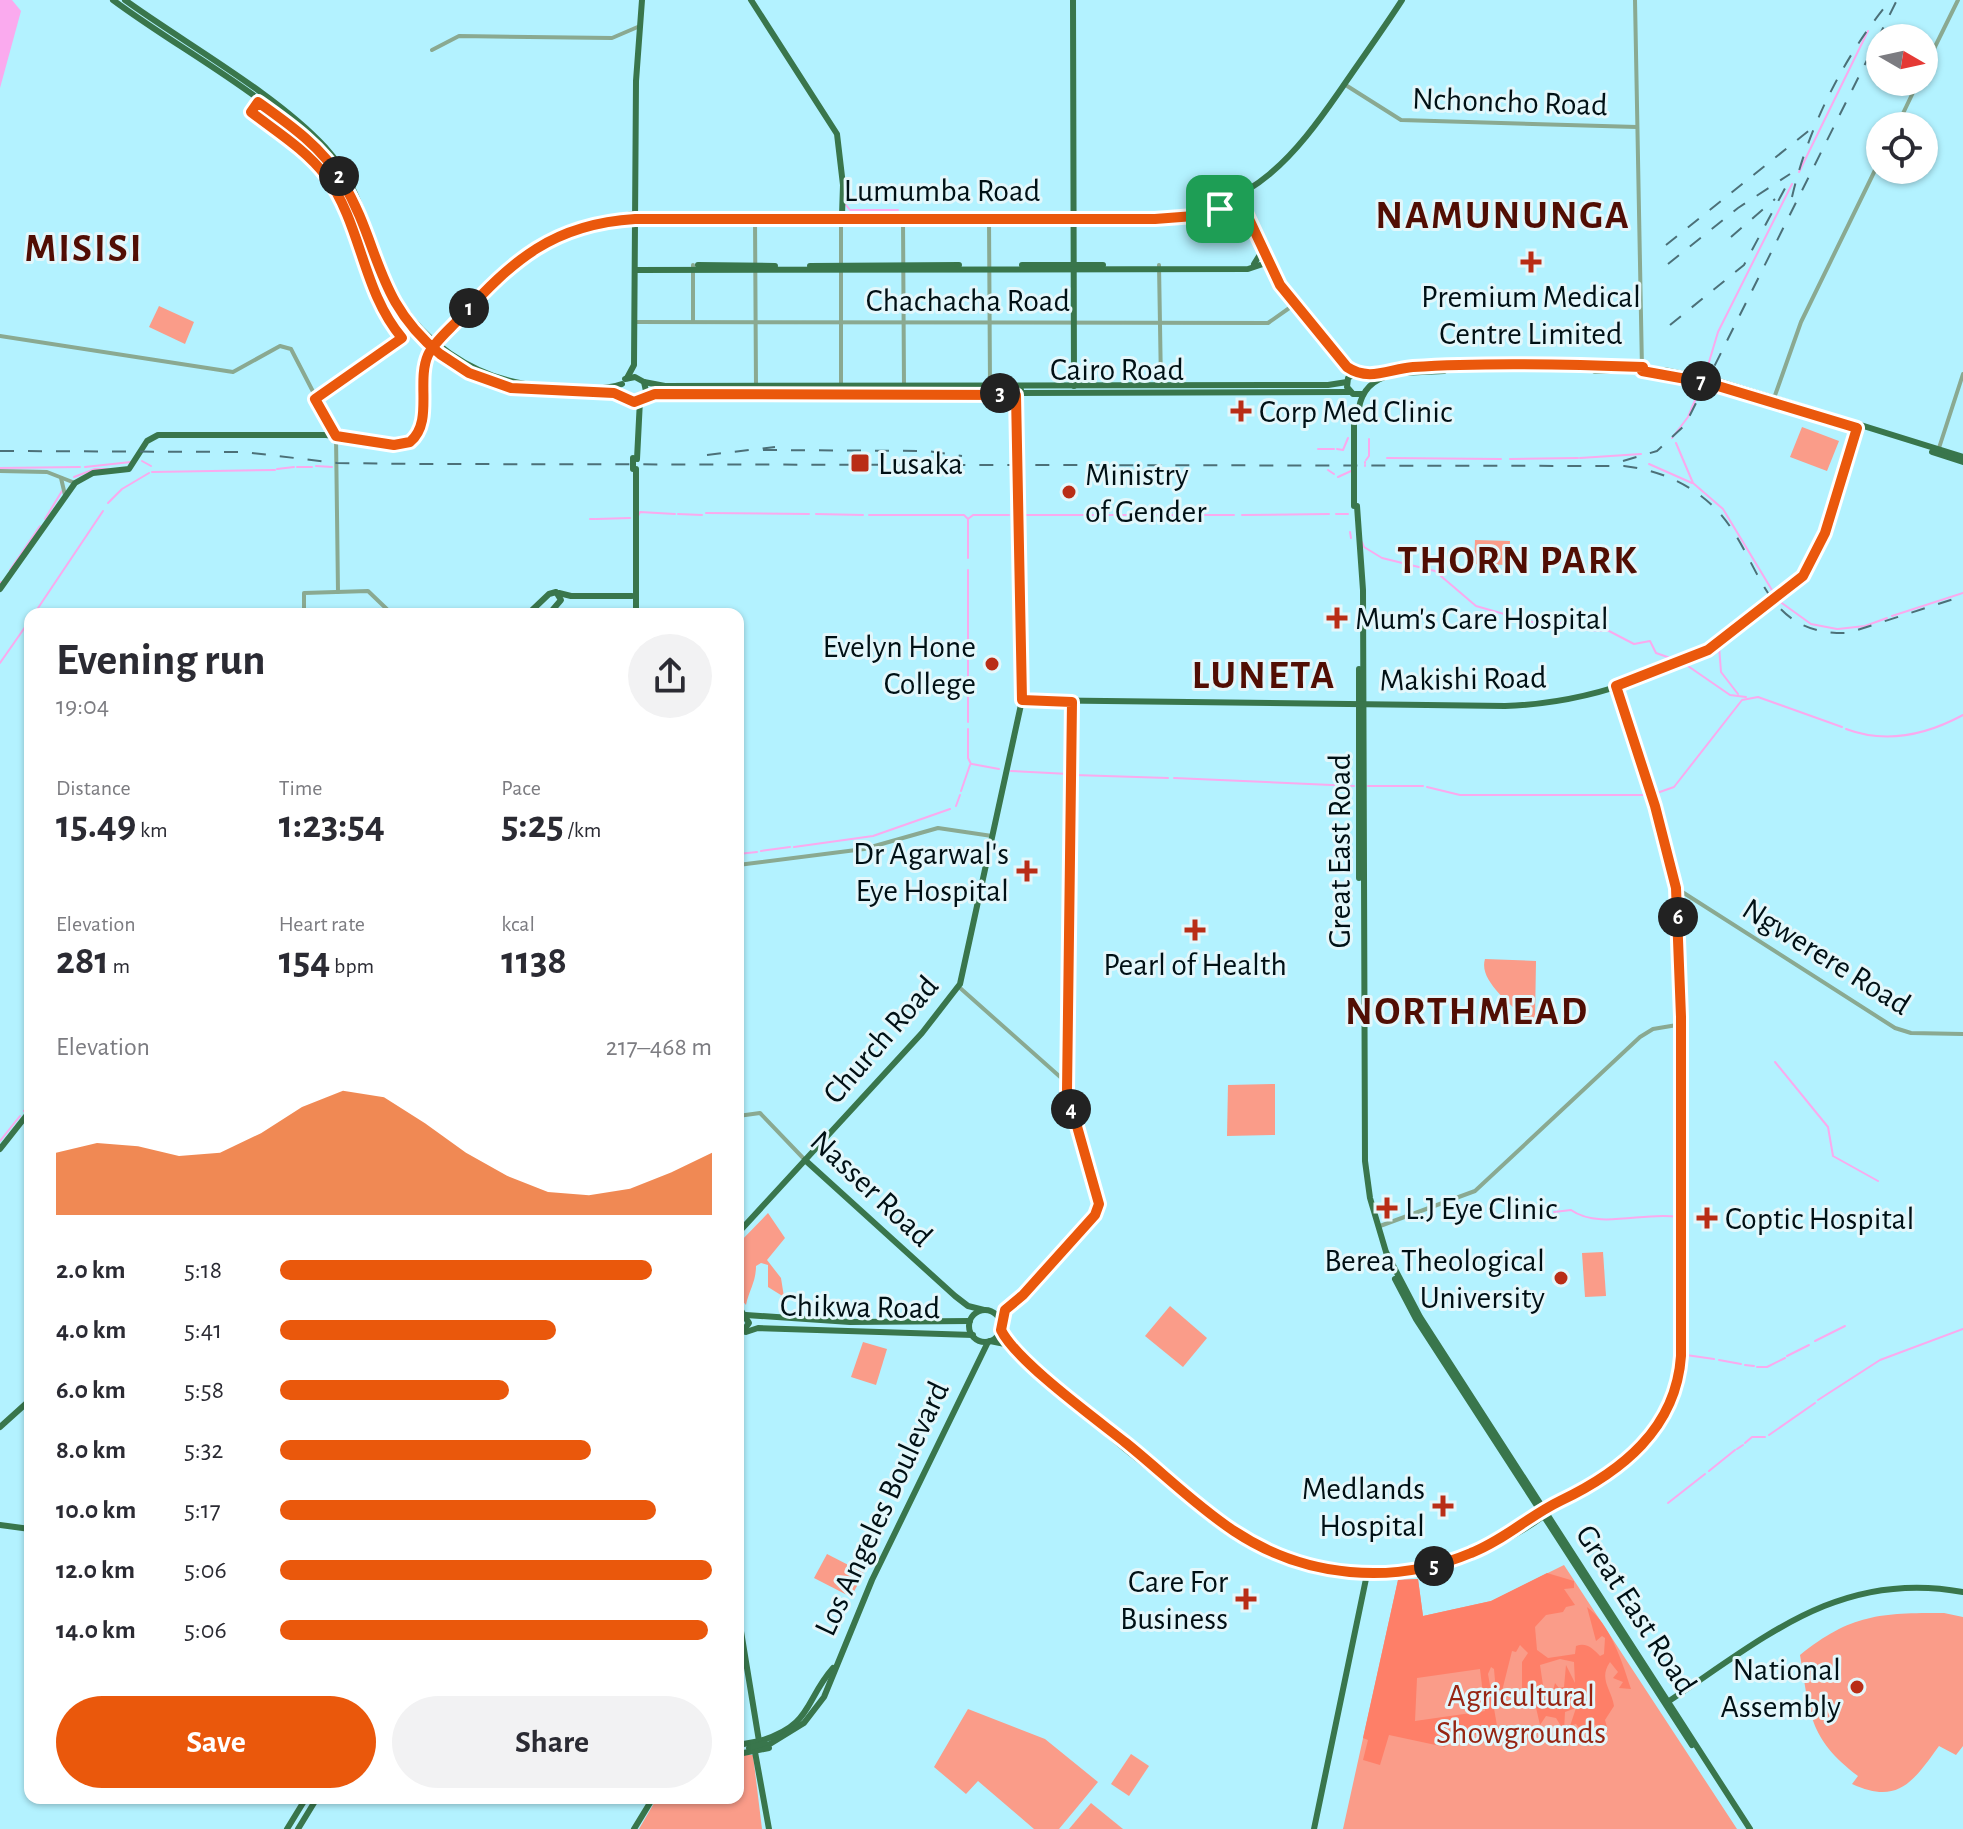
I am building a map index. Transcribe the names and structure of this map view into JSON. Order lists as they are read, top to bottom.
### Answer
{
  "streets": {
    "main road": [
      "Lumumba Road",
      "Cairo Road",
      "Makishi Road",
      "Great East Road",
      "Church Road",
      "Nasser Road",
      "Chikwa Road",
      "Los Angeles Boulevard"
    ],
    "street": ["Nchoncho Road", "Chachacha Road", "Ngwerere Road"]
  },
  "crossings": [
    ["Nchoncho Road", "Lumumba Road"],
    ["Lumumba Road", "Cairo Road"],
    ["Chachacha Road", "Great East Road"],
    ["Cairo Road", "Great East Road"],
    ["Cairo Road", "Church Road"],
    ["Makishi Road", "Great East Road"],
    ["Makishi Road", "Church Road"],
    ["Church Road", "Nasser Road"],
    ["Nasser Road", "Chikwa Road"],
    ["Nasser Road", "Los Angeles Boulevard"],
    ["Chikwa Road", "Los Angeles Boulevard"]
  ],
  "districts": [
    "NAMUNUNGA",
    "MISISI",
    "THORN PARK",
    "LUNETA",
    "NORTHMEAD"
  ],
  "parks": ["Agricultural Showgrounds"],
  "places": {
    "health": [
      "Premium Medical Centre Limited",
      "Corp Med Clinic",
      "Mum's Care Hospital",
      "Dr Agarwal's Eye Hospital",
      "Pearl of Health",
      "L.J Eye Clinic",
      "Coptic Hospital",
      "Medlands Hospital",
      "Care For Business"
    ],
    "transit": ["Lusaka"],
    "other": [
      "Ministry of Gender",
      "Evelyn Hone College",
      "Berea Theological University",
      "National Assembly"
    ]
  },
  "north": "right",
  "page": {
    "pins": [
      "2",
      "1",
      "7",
      "3",
      "6",
      "4",
      "5"
    ],
    "heading": ["Evening run", "19:04"],
    "stats": [
      ["Distance", "15.49 km"],
      ["Time", "1:23:54"],
      ["Pace", "5:25 /km"],
      ["Elevation", "281 m"],
      ["Heart rate", "154 bpm"],
      ["kcal", "1138"]
    ],
    "chart": ["Elevation", "217–468 m"],
    "list": [
      {
        "name": "2.0 km",
        "note": "5:18"
      },
      {
        "name": "4.0 km",
        "note": "5:41"
      },
      {
        "name": "6.0 km",
        "note": "5:58"
      },
      {
        "name": "8.0 km",
        "note": "5:32"
      },
      {
        "name": "10.0 km",
        "note": "5:17"
      },
      {
        "name": "12.0 km",
        "note": "5:06"
      },
      {
        "name": "14.0 km",
        "note": "5:06"
      }
    ],
    "buttons": ["Save", "Share"]
  }
}
